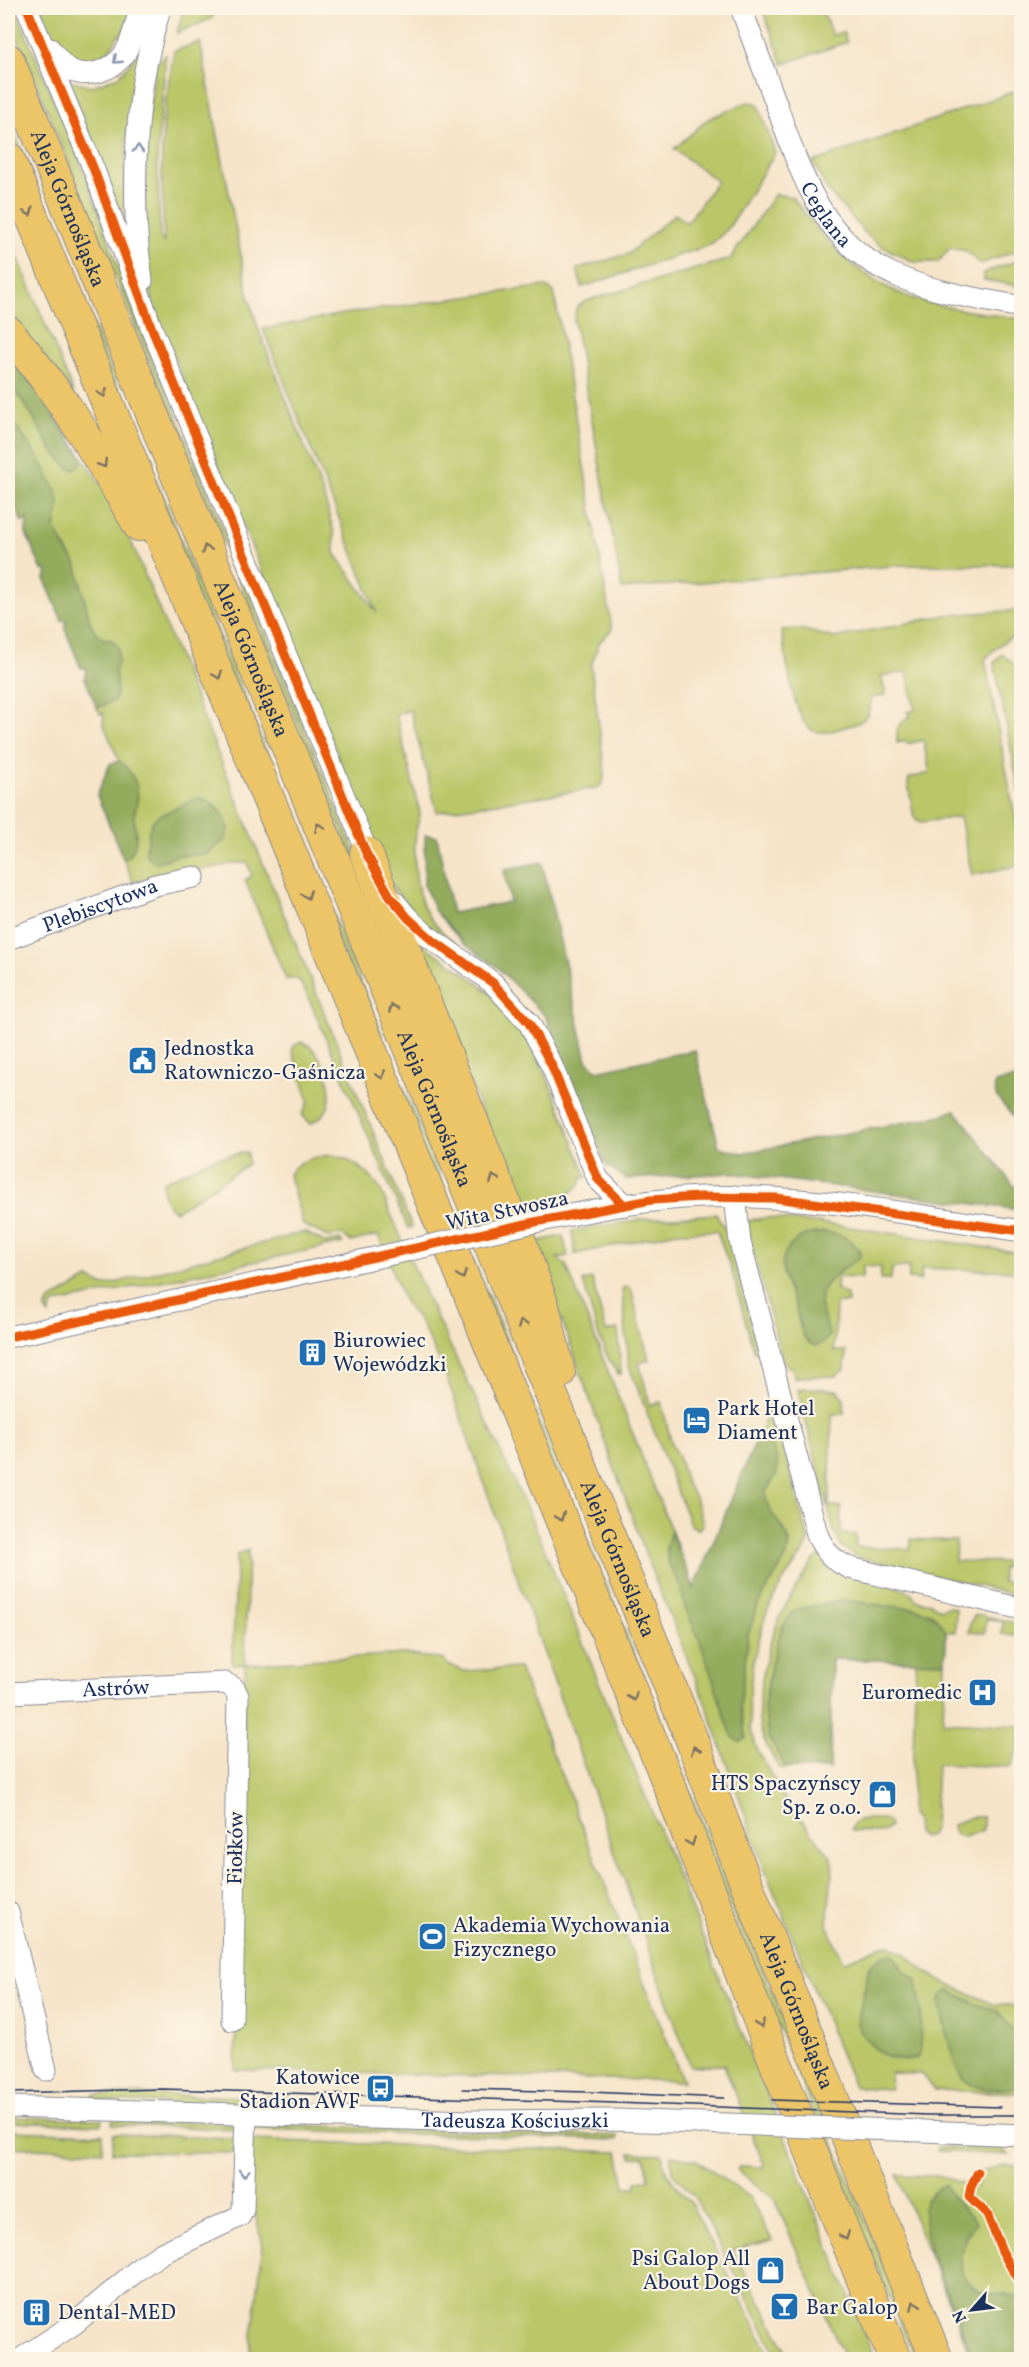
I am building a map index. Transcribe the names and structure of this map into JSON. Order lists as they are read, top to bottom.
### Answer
{
  "streets": {
    "highway": ["Aleja Górnośląska"],
    "street": [
      "Ceglana",
      "Plebiscytowa",
      "Wita Stwosza",
      "Astrów",
      "Fiołków",
      "Tadeusza Kościuszki"
    ]
  },
  "crossings": [
    ["Astrów", "Fiołków"]
  ],
  "places": {
    "public building": ["Jednostka Ratowniczo-Gaśnicza"],
    "building": ["Biurowiec Wojewódzki", "Dental-MED"],
    "hotel": ["Park Hotel Diament"],
    "hospital": ["Euromedic"],
    "shop": ["HTS Spaczyńscy Sp. z o.o.", "Psi Galop All About Dogs"],
    "sports": ["Akademia Wychowania Fizycznego"],
    "bus stop": ["Katowice Stadion AWF"],
    "bar": ["Bar Galop"]
  },
  "north": "bottom left"
}
